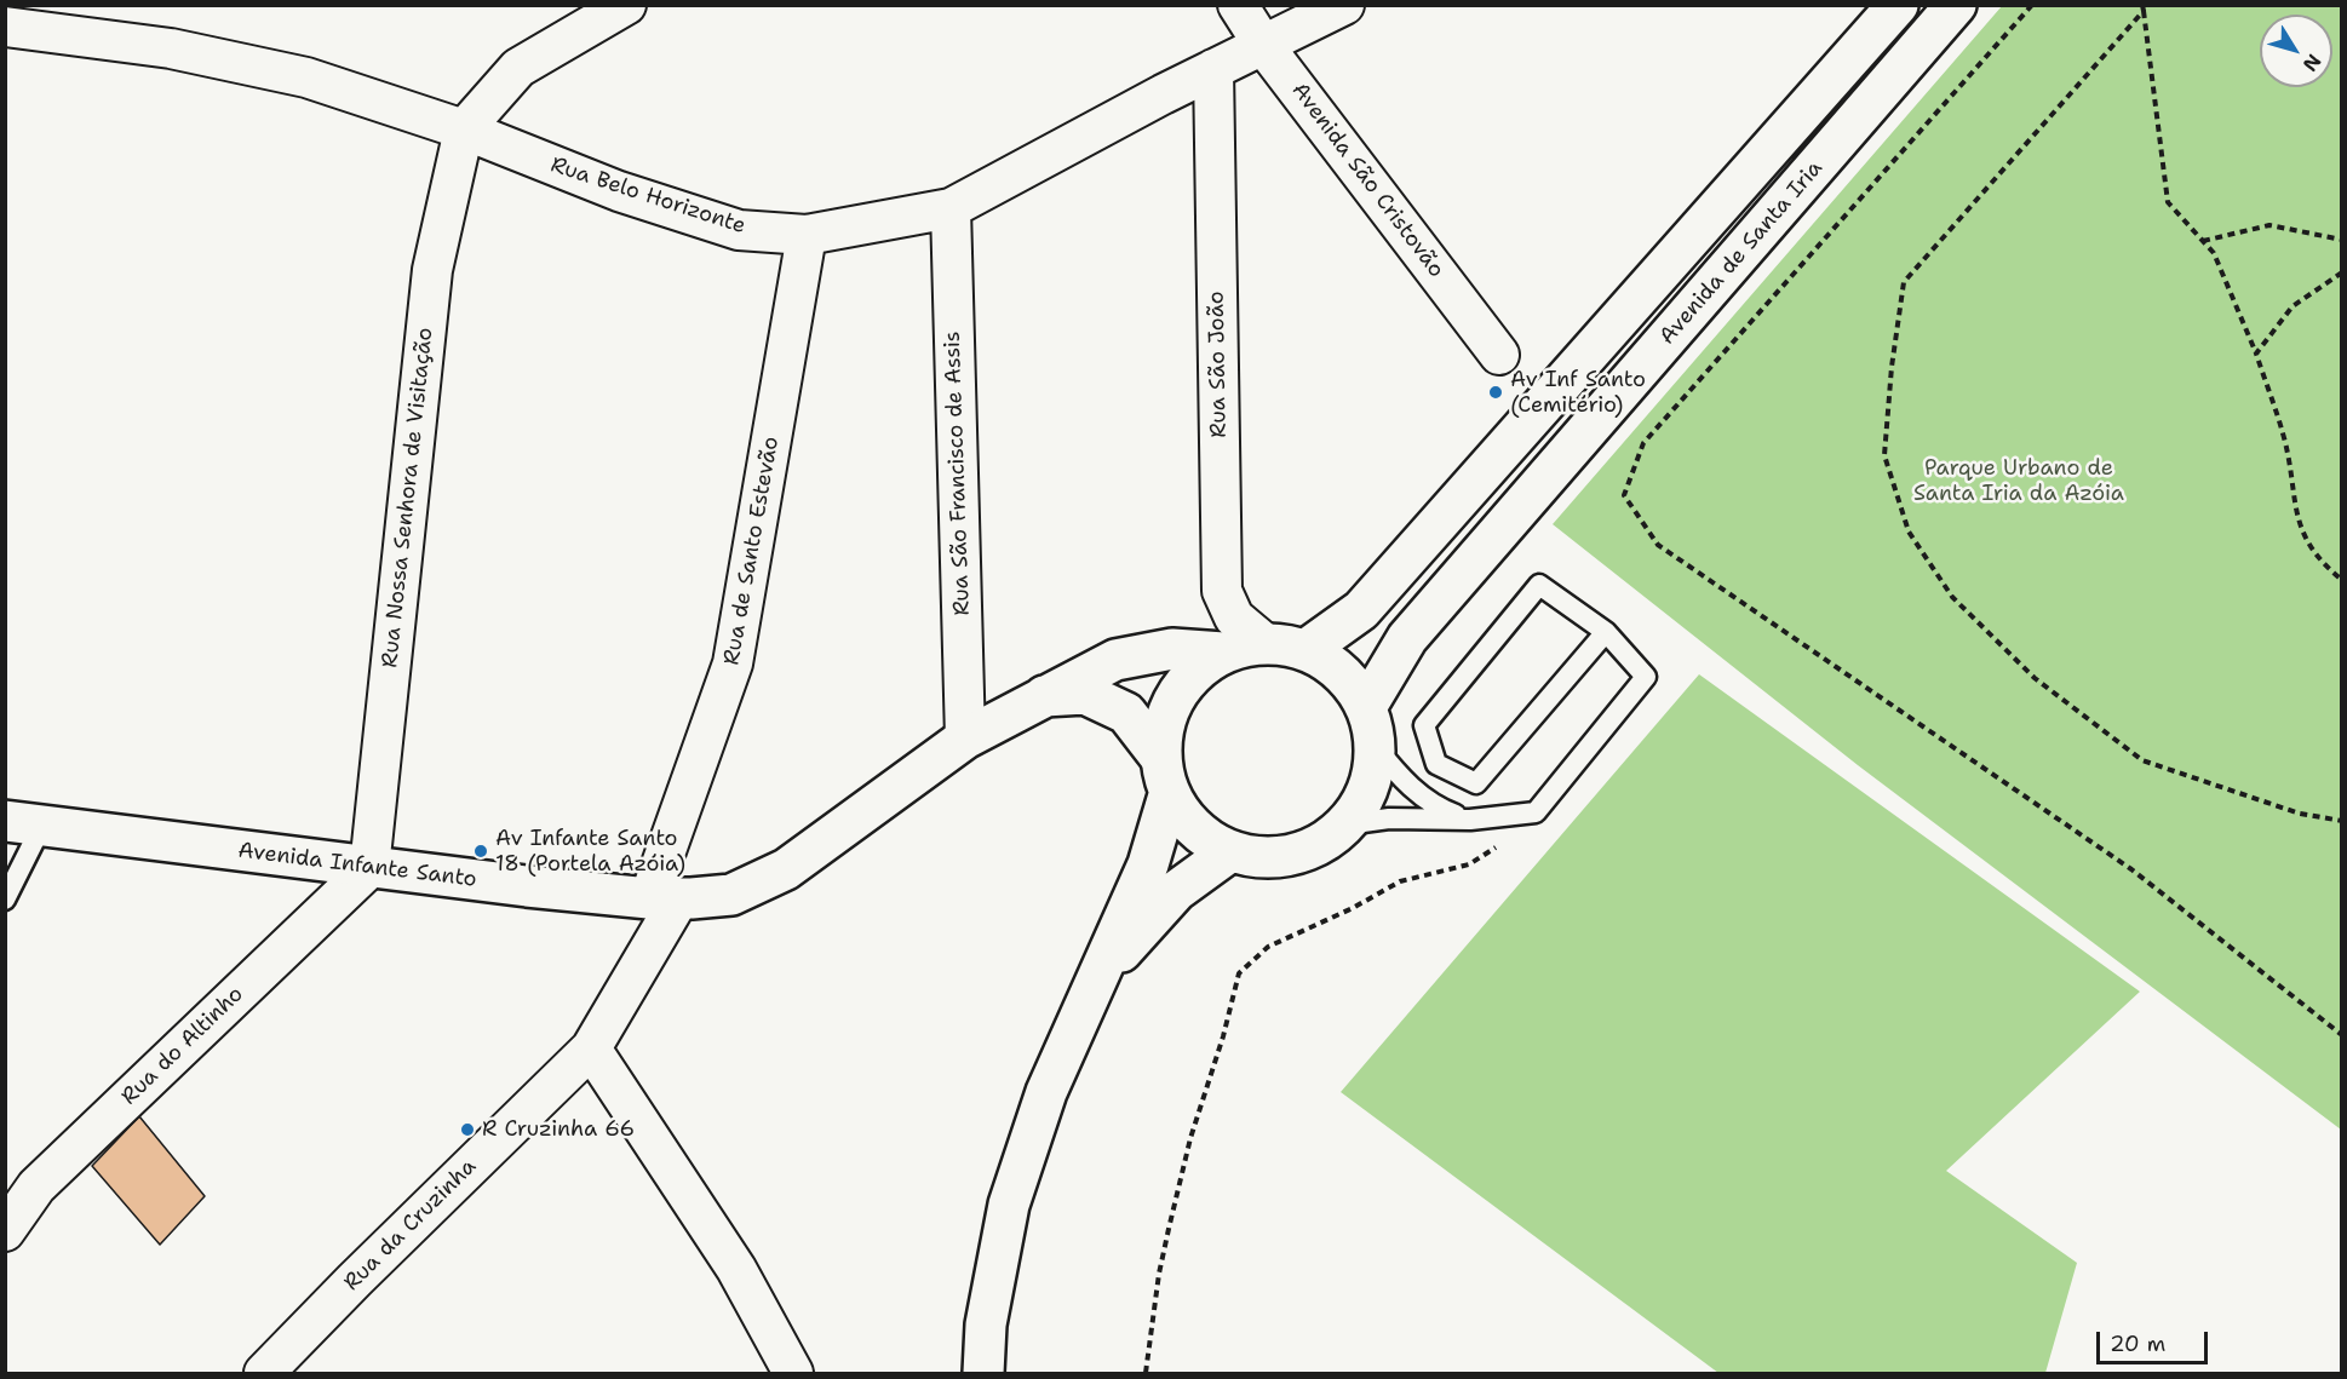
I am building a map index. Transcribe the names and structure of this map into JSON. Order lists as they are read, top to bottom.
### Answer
{
  "streets": {
    "main road": ["Avenida de Santa Iria", "Avenida Infante Santo"],
    "street": [
      "Avenida São Cristovão",
      "Rua Belo Horizonte",
      "Rua São João",
      "Rua São Francisco de Assis",
      "Rua Nossa Senhora de Visitação",
      "Rua de Santo Estevão",
      "Rua do Altinho",
      "Rua da Cruzinha"
    ]
  },
  "crossings": [
    ["Avenida São Cristovão", "Rua Belo Horizonte"],
    ["Rua Belo Horizonte", "Rua São João"],
    ["Rua Belo Horizonte", "Rua São Francisco de Assis"],
    ["Rua Belo Horizonte", "Rua Nossa Senhora de Visitação"],
    ["Rua Belo Horizonte", "Rua de Santo Estevão"],
    ["Avenida de Santa Iria", "Rua São João"],
    ["Avenida de Santa Iria", "Avenida Infante Santo"],
    ["Rua São João", "Avenida Infante Santo"],
    ["Rua São Francisco de Assis", "Avenida Infante Santo"],
    ["Rua Nossa Senhora de Visitação", "Avenida Infante Santo"],
    ["Rua Nossa Senhora de Visitação", "Rua do Altinho"],
    ["Rua de Santo Estevão", "Avenida Infante Santo"],
    ["Rua de Santo Estevão", "Rua da Cruzinha"],
    ["Avenida Infante Santo", "Rua do Altinho"],
    ["Avenida Infante Santo", "Rua da Cruzinha"]
  ],
  "parks": ["Parque Urbano de Santa Iria da Azóia"],
  "places": ["Av Inf Santo (Cemitério)", "Av Infante Santo 18 (Portela Azóia)", "R Cruzinha 66"],
  "scale_bar": "20 m",
  "north": "bottom right"
}
